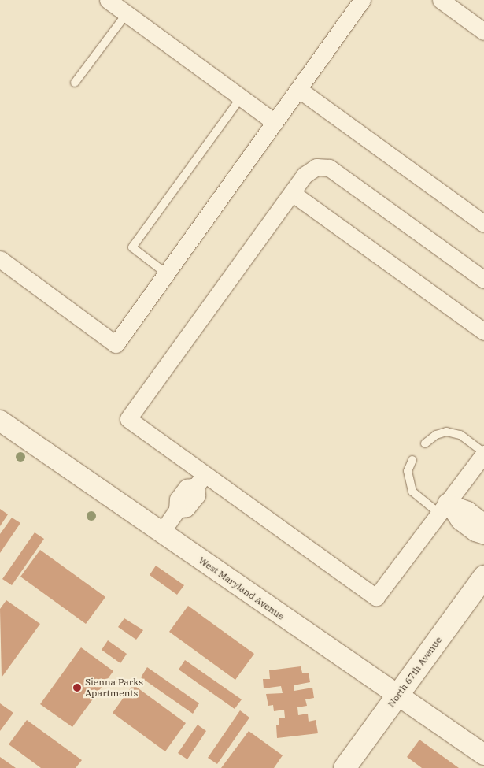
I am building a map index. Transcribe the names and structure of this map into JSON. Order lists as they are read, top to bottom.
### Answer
{
  "streets": {
    "main road": ["North 67th Avenue"],
    "street": ["West Maryland Avenue"]
  },
  "crossings": [
    ["West Maryland Avenue", "North 67th Avenue"]
  ],
  "places": ["Sienna Parks Apartments"]
}
